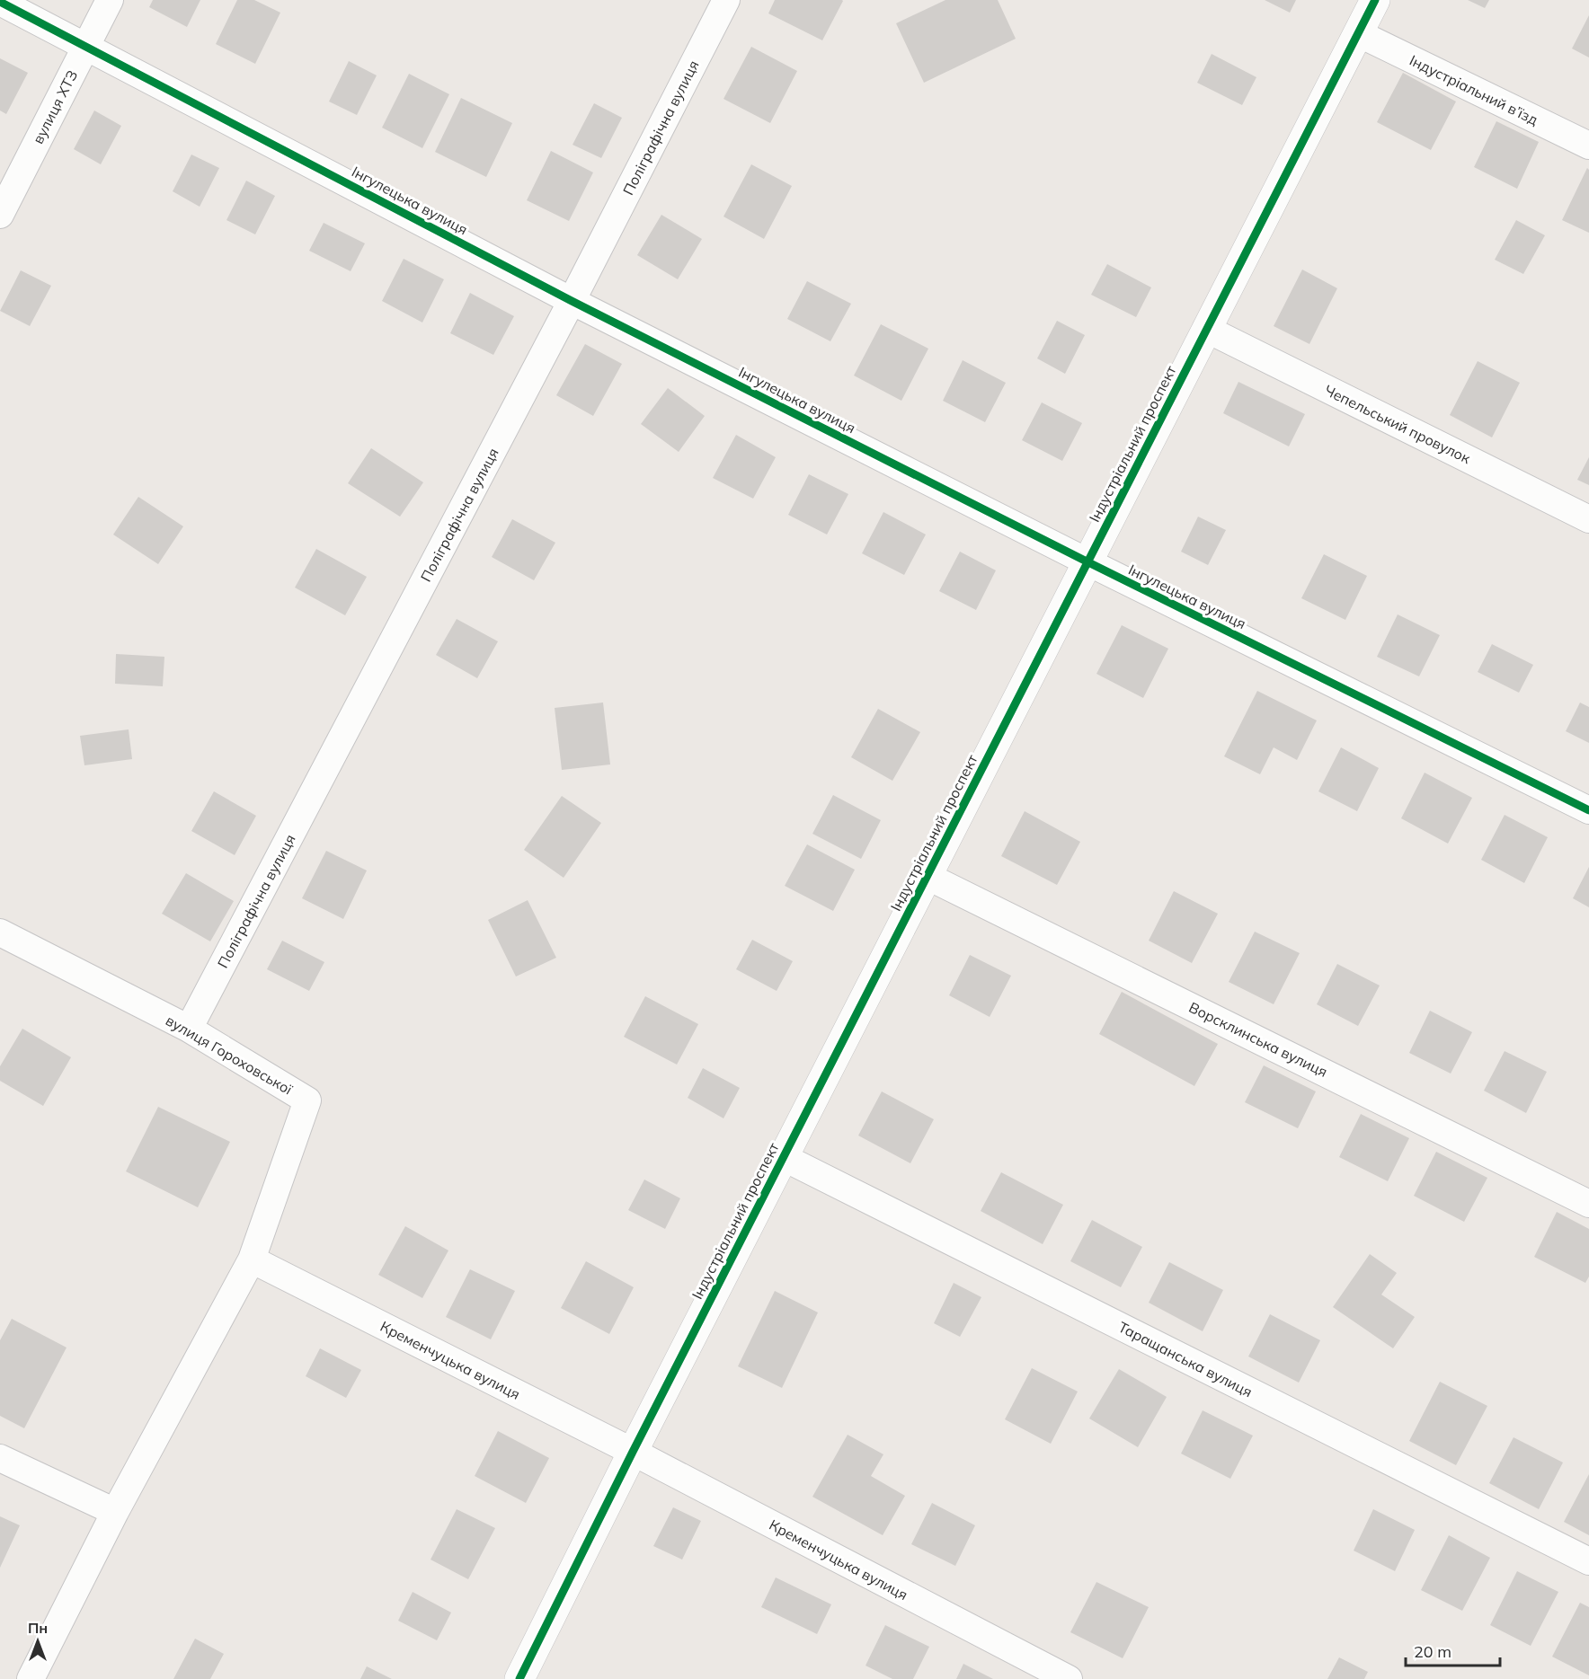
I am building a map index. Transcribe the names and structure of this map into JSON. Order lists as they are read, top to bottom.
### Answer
{
  "streets": {
    "street": [
      "Індустріальний в’їзд",
      "вулиця ХТЗ",
      "Поліграфічна вулиця",
      "Інгулецька вулиця",
      "Чепельський провулок",
      "Індустріальний проспект",
      "Ворсклинська вулиця",
      "вулиця Гороховської",
      "Таращанська вулиця",
      "Кременчуцька вулиця"
    ]
  },
  "crossings": [
    ["Індустріальний в’їзд", "Індустріальний проспект"],
    ["вулиця ХТЗ", "Інгулецька вулиця"],
    ["Поліграфічна вулиця", "Інгулецька вулиця"],
    ["Поліграфічна вулиця", "вулиця Гороховської"],
    ["Інгулецька вулиця", "Індустріальний проспект"],
    ["Чепельський провулок", "Індустріальний проспект"],
    ["Індустріальний проспект", "Ворсклинська вулиця"],
    ["Індустріальний проспект", "Таращанська вулиця"],
    ["Індустріальний проспект", "Кременчуцька вулиця"],
    ["вулиця Гороховської", "Кременчуцька вулиця"]
  ],
  "scale_bar": "20 m",
  "north": "top"
}
